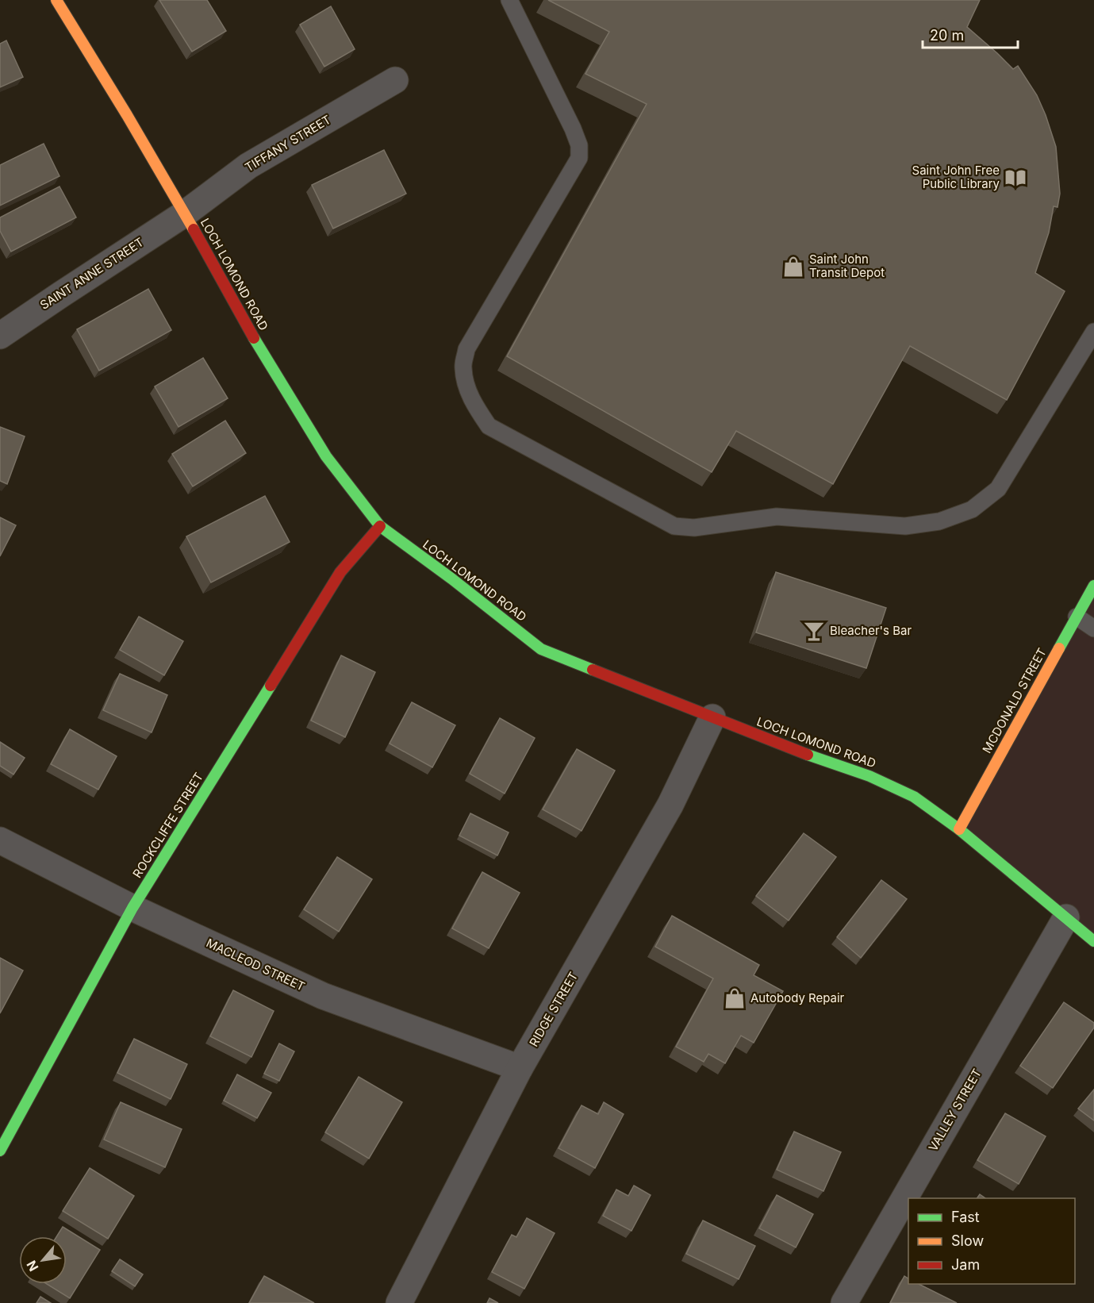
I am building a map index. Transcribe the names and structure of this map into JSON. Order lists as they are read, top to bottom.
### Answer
{
  "streets": {
    "main road": ["LOCH LOMOND ROAD", "MCDONALD STREET", "ROCKCLIFFE STREET"],
    "street": [
      "TIFFANY STREET",
      "SAINT ANNE STREET",
      "MACLEOD STREET",
      "RIDGE STREET",
      "VALLEY STREET"
    ]
  },
  "crossings": [
    ["TIFFANY STREET", "SAINT ANNE STREET"],
    ["TIFFANY STREET", "LOCH LOMOND ROAD"],
    ["SAINT ANNE STREET", "LOCH LOMOND ROAD"],
    ["LOCH LOMOND ROAD", "MCDONALD STREET"],
    ["LOCH LOMOND ROAD", "ROCKCLIFFE STREET"],
    ["LOCH LOMOND ROAD", "RIDGE STREET"],
    ["LOCH LOMOND ROAD", "VALLEY STREET"],
    ["ROCKCLIFFE STREET", "MACLEOD STREET"],
    ["MACLEOD STREET", "RIDGE STREET"]
  ],
  "places": {
    "library": ["Saint John Free Public Library"],
    "shop": ["Saint John Transit Depot", "Autobody Repair"],
    "bar": ["Bleacher's Bar"]
  },
  "legend": ["Fast", "Slow", "Jam"],
  "scale_bar": "20 m",
  "north": "bottom left"
}
